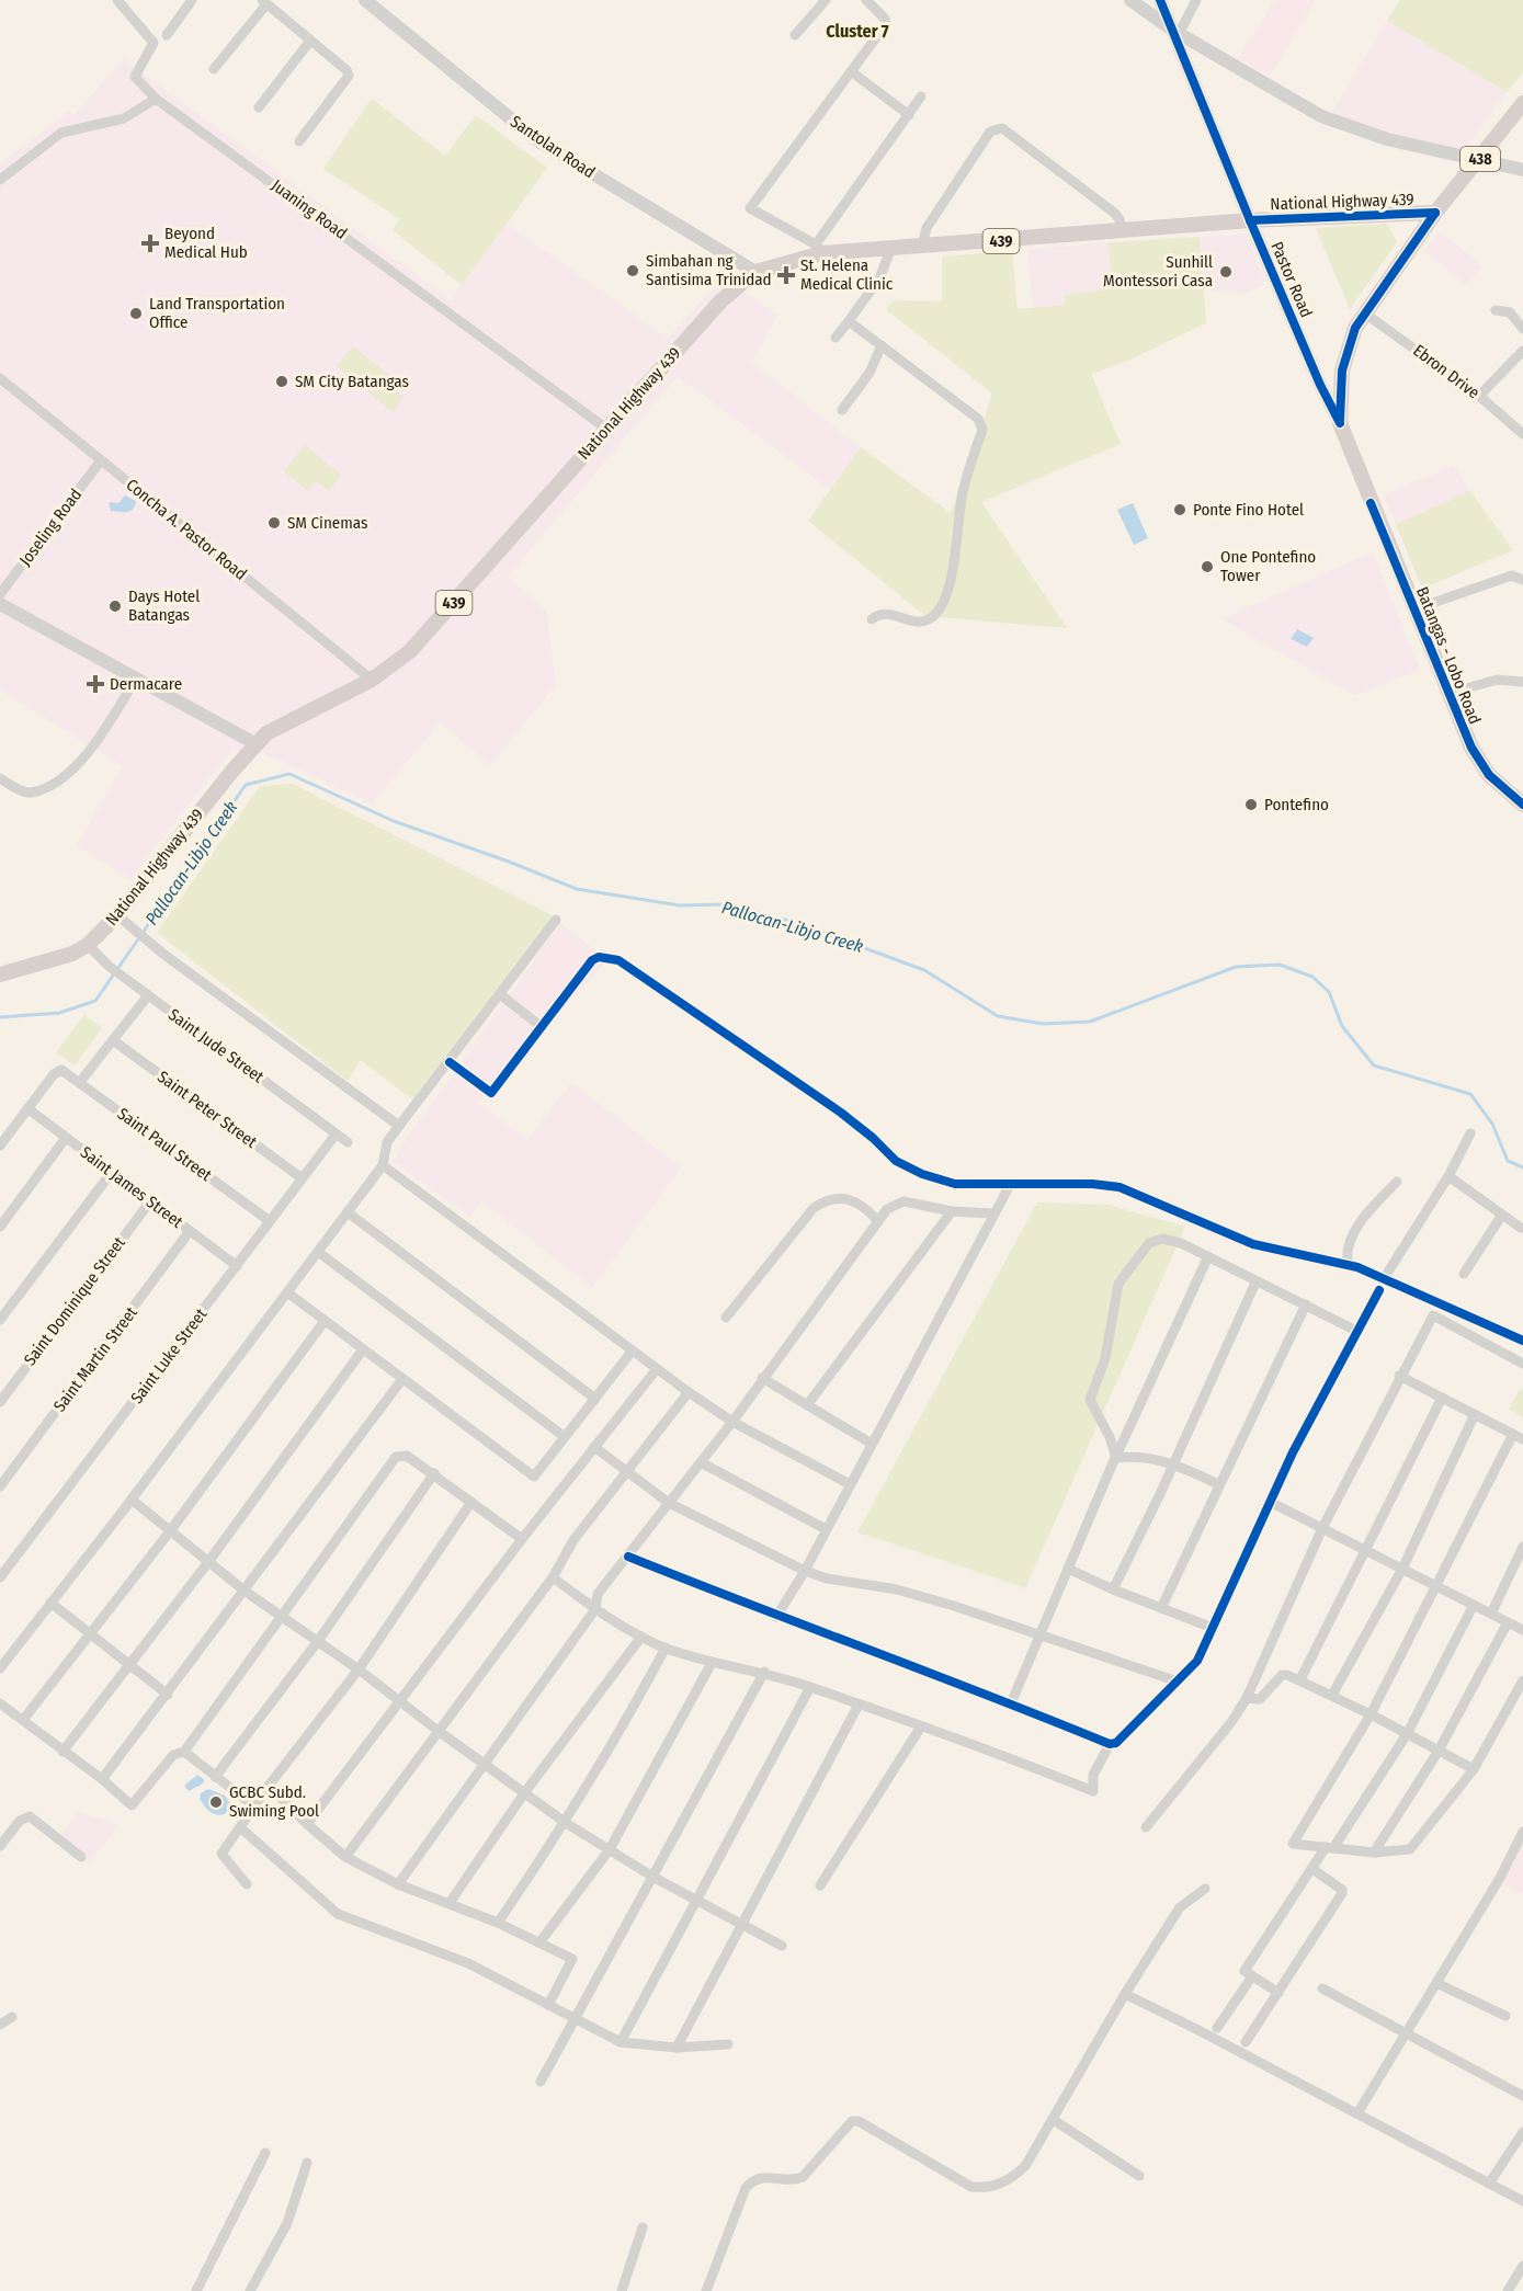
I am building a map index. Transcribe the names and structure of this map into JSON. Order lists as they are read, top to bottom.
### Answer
{
  "streets": {
    "main road": [
      "438",
      "National Highway 439",
      "439",
      "Batangas - Lobo Road"
    ],
    "street": [
      "Santolan Road",
      "Juaning Road",
      "Pastor Road",
      "Ebron Drive",
      "Joseling Road",
      "Concha A. Pastor Road",
      "Saint Jude Street",
      "Saint Peter Street",
      "Saint Paul Street",
      "Saint James Street",
      "Saint Dominique Street",
      "Saint Luke Street",
      "Saint Martin Street"
    ]
  },
  "crossings": [
    ["Santolan Road", "National Highway 439"],
    ["438", "National Highway 439"],
    ["438", "Pastor Road"],
    ["438", "Ebron Drive"],
    ["438", "Batangas - Lobo Road"],
    ["National Highway 439", "Juaning Road"],
    ["National Highway 439", "Pastor Road"],
    ["National Highway 439", "Concha A. Pastor Road"],
    ["National Highway 439", "Saint Jude Street"],
    ["Pastor Road", "Batangas - Lobo Road"],
    ["Joseling Road", "Concha A. Pastor Road"],
    ["Saint Jude Street", "Saint Luke Street"],
    ["Saint Peter Street", "Saint Luke Street"],
    ["Saint Paul Street", "Saint James Street"],
    ["Saint Paul Street", "Saint Luke Street"],
    ["Saint James Street", "Saint Dominique Street"],
    ["Saint James Street", "Saint Luke Street"],
    ["Saint James Street", "Saint Martin Street"]
  ],
  "districts": ["Cluster 7"],
  "water": ["Pallocan-Libjo Creek"],
  "places": {
    "health": ["Beyond Medical Hub", "St. Helena Medical Clinic", "Dermacare"],
    "other": [
      "Simbahan ng Santisima Trinidad",
      "Sunhill Montessori Casa",
      "Land Transportation Office",
      "SM City Batangas",
      "Ponte Fino Hotel",
      "SM Cinemas",
      "One Pontefino Tower",
      "Days Hotel Batangas",
      "Pontefino",
      "GCBC Subd. Swiming Pool"
    ]
  }
}
